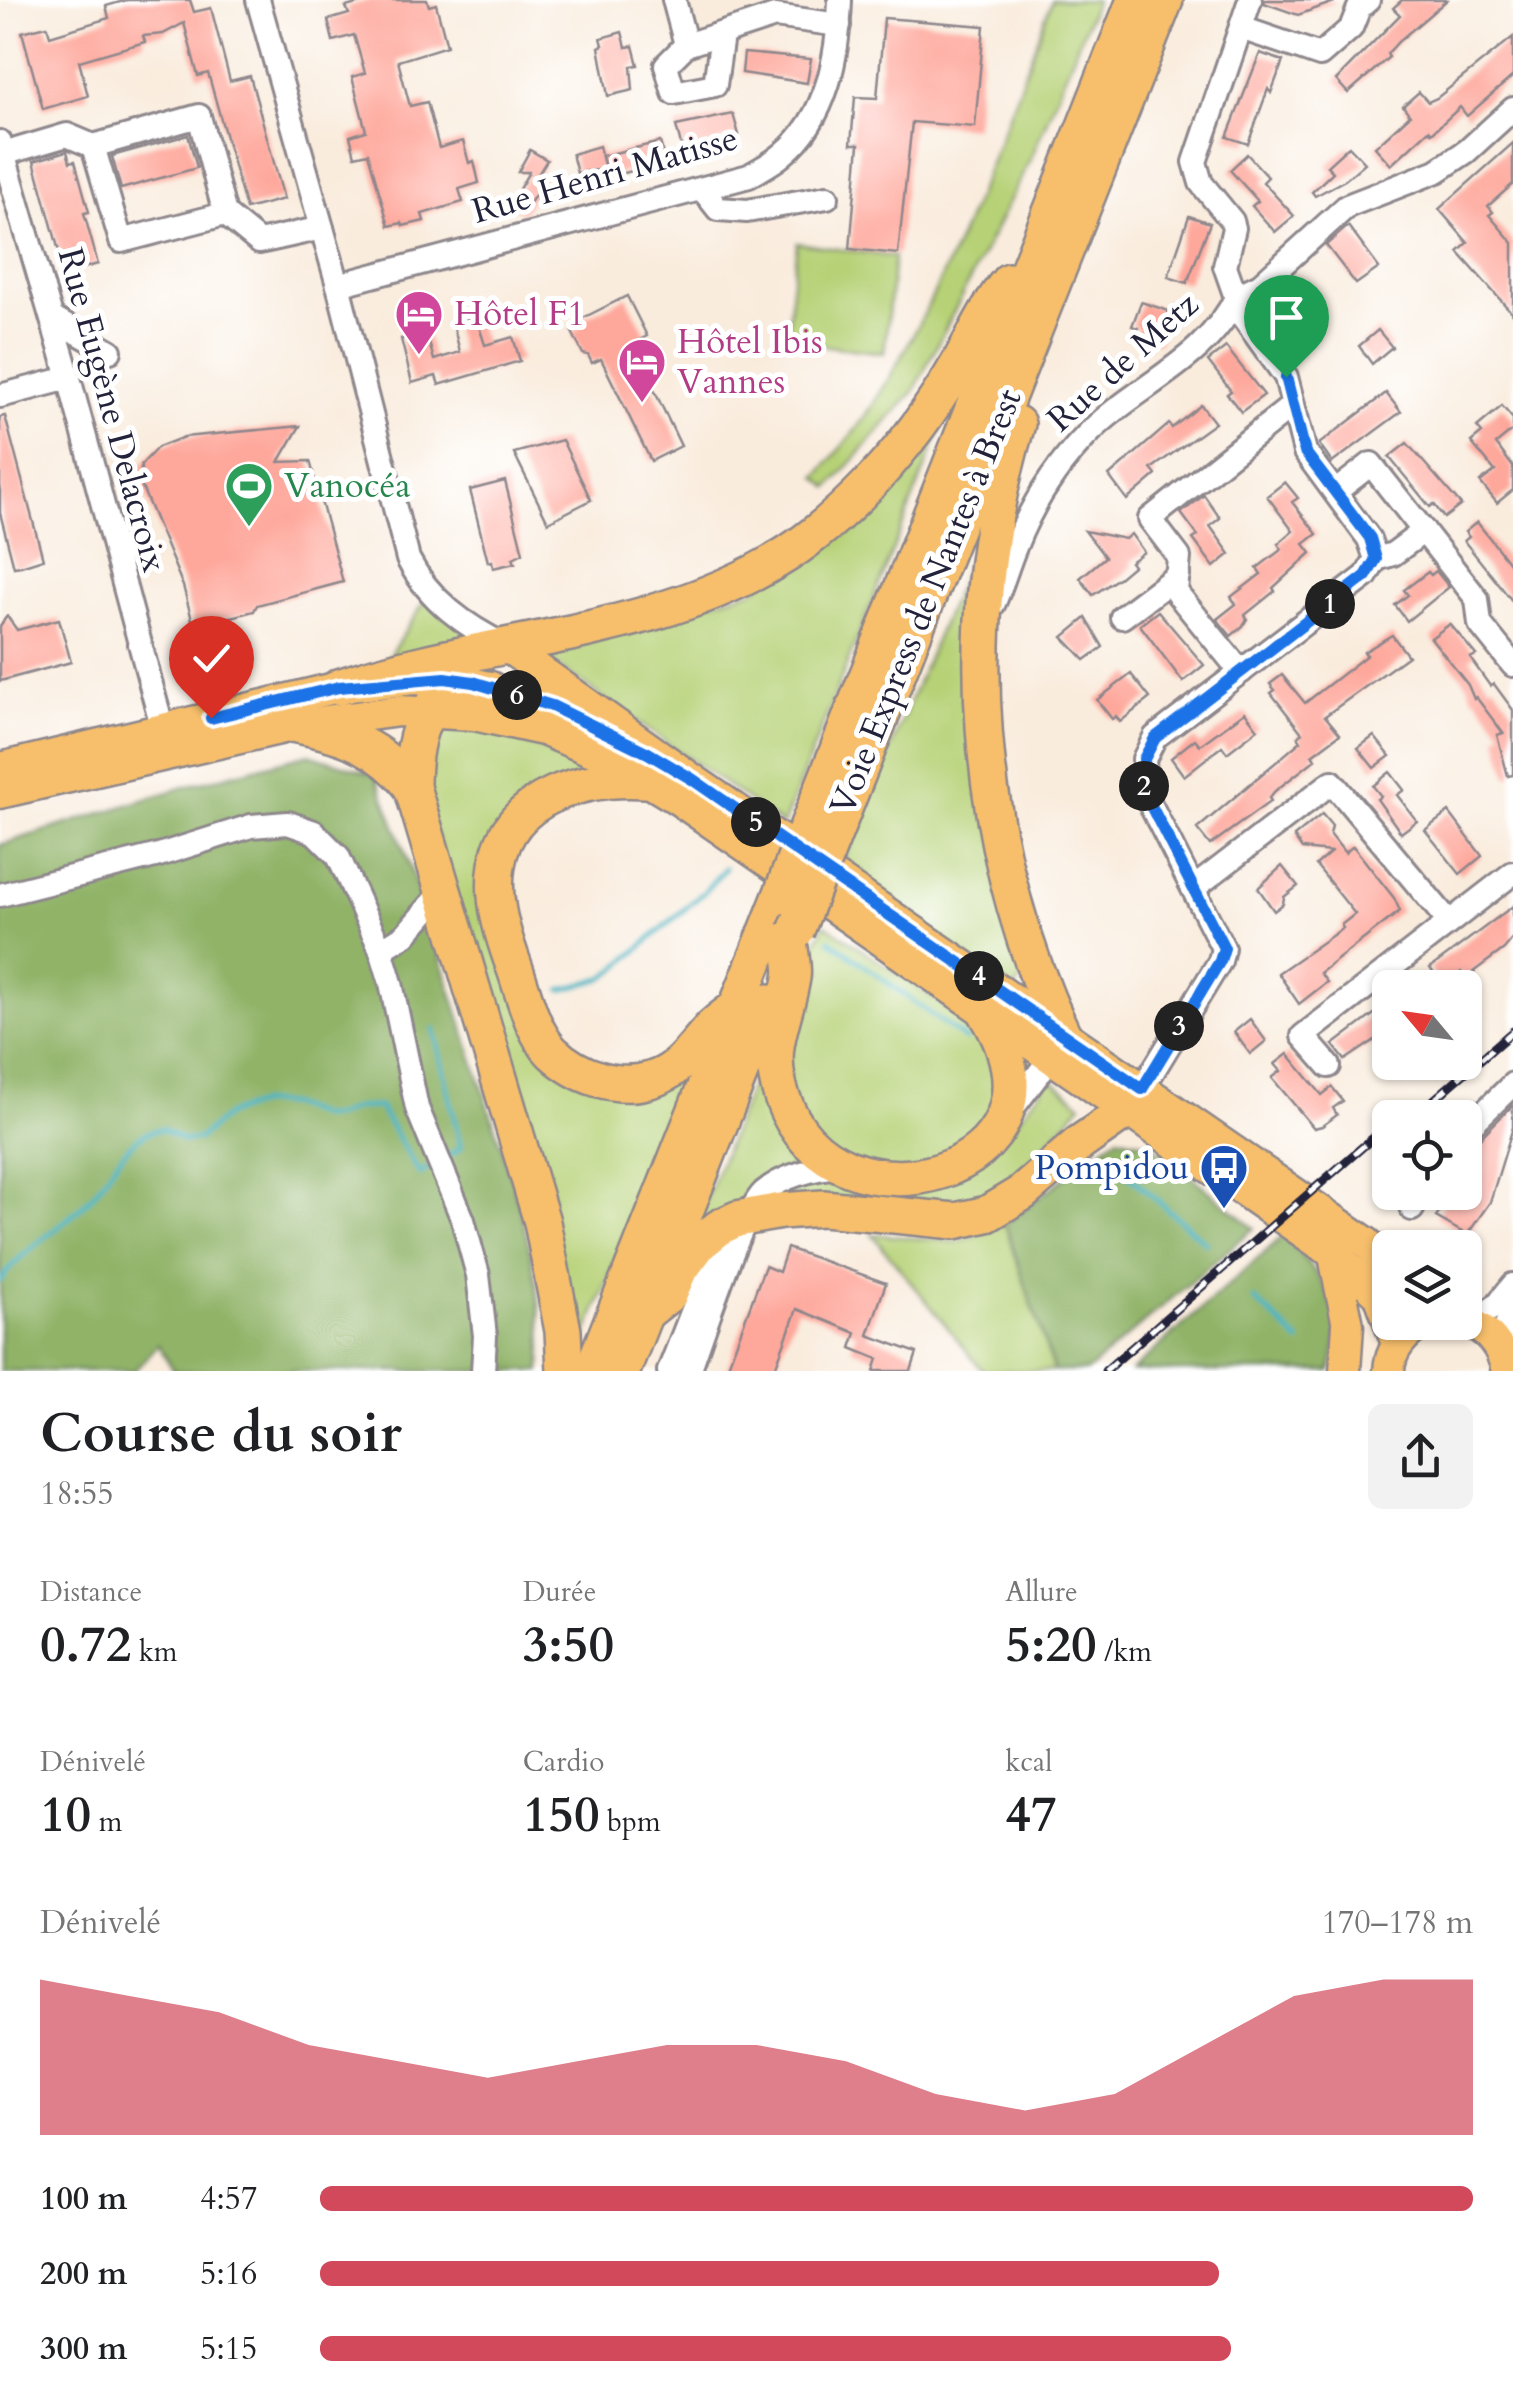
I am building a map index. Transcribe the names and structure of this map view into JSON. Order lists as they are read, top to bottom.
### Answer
{
  "streets": {
    "highway": ["Voie Express de Nantes à Brest"],
    "street": ["Rue Henri Matisse", "Rue de Metz", "Rue Eugène Delacroix"]
  },
  "places": {
    "hotel": ["Hôtel F1", "Hôtel Ibis Vannes"],
    "sports": ["Vanocéa"],
    "bus stop": ["Pompidou"]
  },
  "north": "top left",
  "page": {
    "pins": [
      "1",
      "6",
      "2",
      "5",
      "4",
      "3"
    ],
    "heading": ["Course du soir", "18:55"],
    "stats": [
      ["Distance", "0.72 km"],
      ["Durée", "3:50"],
      ["Allure", "5:20 /km"],
      ["Dénivelé", "10 m"],
      ["Cardio", "150 bpm"],
      ["kcal", "47"]
    ],
    "chart": ["Dénivelé", "170–178 m"],
    "list": [
      {
        "name": "100 m",
        "note": "4:57"
      },
      {
        "name": "200 m",
        "note": "5:16"
      },
      {
        "name": "300 m",
        "note": "5:15"
      }
    ]
  }
}
